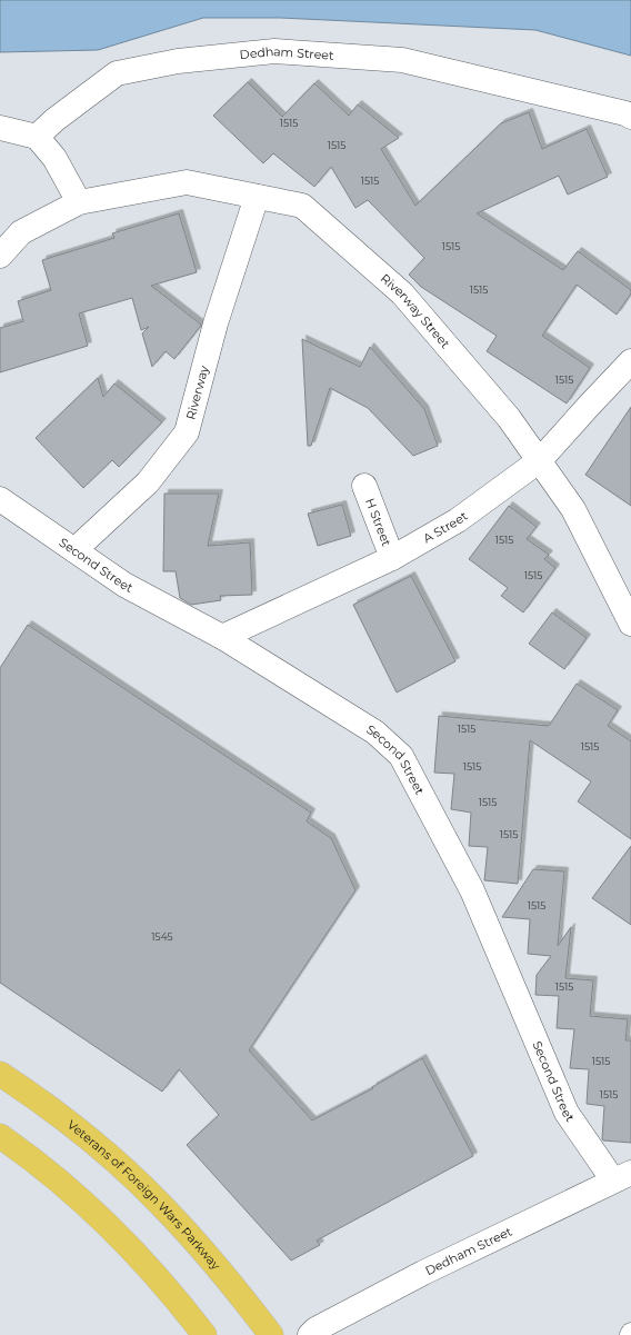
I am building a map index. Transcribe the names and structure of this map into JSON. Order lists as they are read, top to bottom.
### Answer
{
  "streets": {
    "highway": ["Veterans of Foreign Wars Parkway"],
    "street": [
      "Dedham Street",
      "Riverway Street",
      "Riverway",
      "H Street",
      "A Street",
      "Second Street"
    ]
  },
  "crossings": [
    ["Dedham Street", "Second Street"],
    ["Riverway Street", "Riverway"],
    ["Riverway Street", "A Street"],
    ["Riverway", "Second Street"],
    ["H Street", "A Street"],
    ["A Street", "Second Street"]
  ],
  "house_numbers": [
    "1515",
    "1515",
    "1515",
    "1515",
    "1515",
    "1515",
    "1515",
    "1515",
    "1515",
    "1515",
    "1515",
    "1515",
    "1515",
    "1515",
    "1545",
    "1515",
    "1515",
    "1515"
  ]
}
